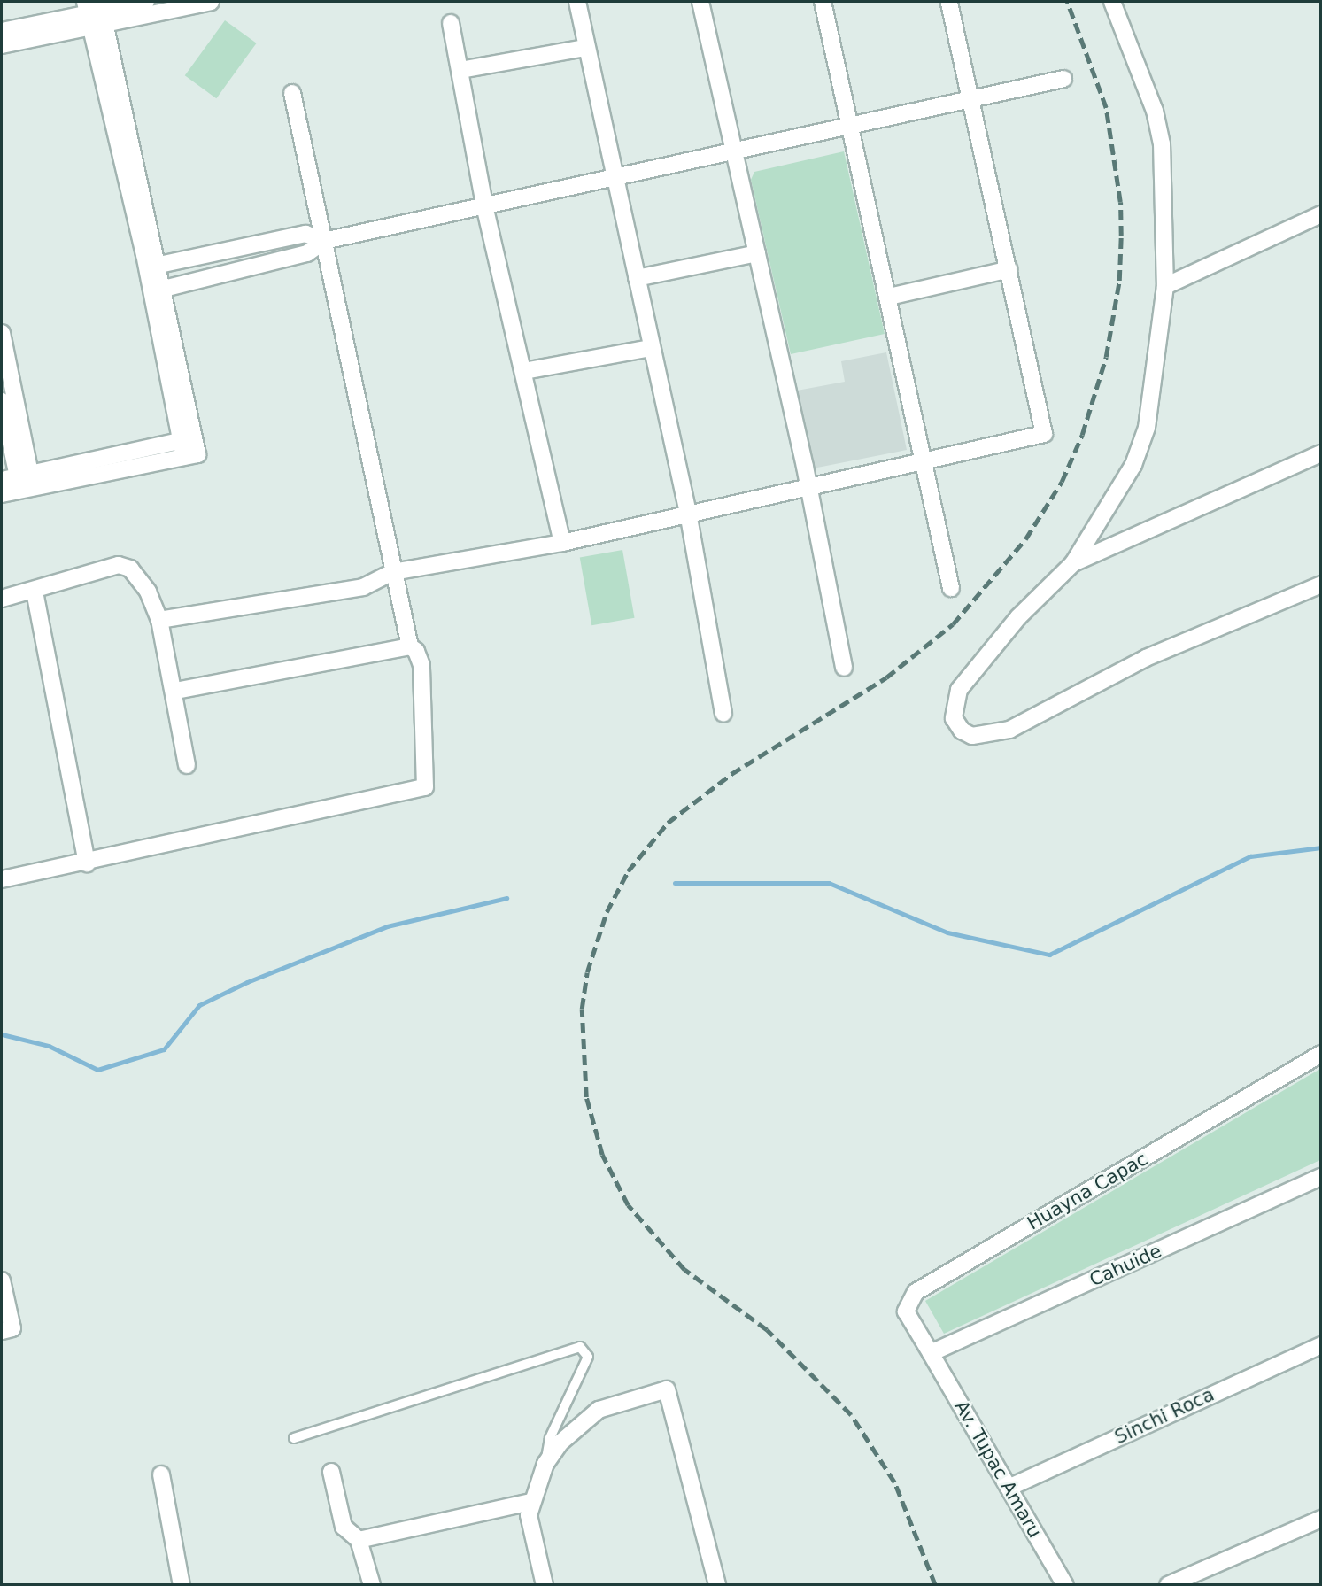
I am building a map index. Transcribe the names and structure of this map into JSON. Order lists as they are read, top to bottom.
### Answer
{
  "streets": {
    "street": [
      "Huayna Capac",
      "Cahuide",
      "Sinchi Roca",
      "Av. Tupac Amaru"
    ]
  },
  "crossings": [
    ["Huayna Capac", "Cahuide"],
    ["Huayna Capac", "Av. Tupac Amaru"],
    ["Cahuide", "Av. Tupac Amaru"],
    ["Sinchi Roca", "Av. Tupac Amaru"]
  ]
}
